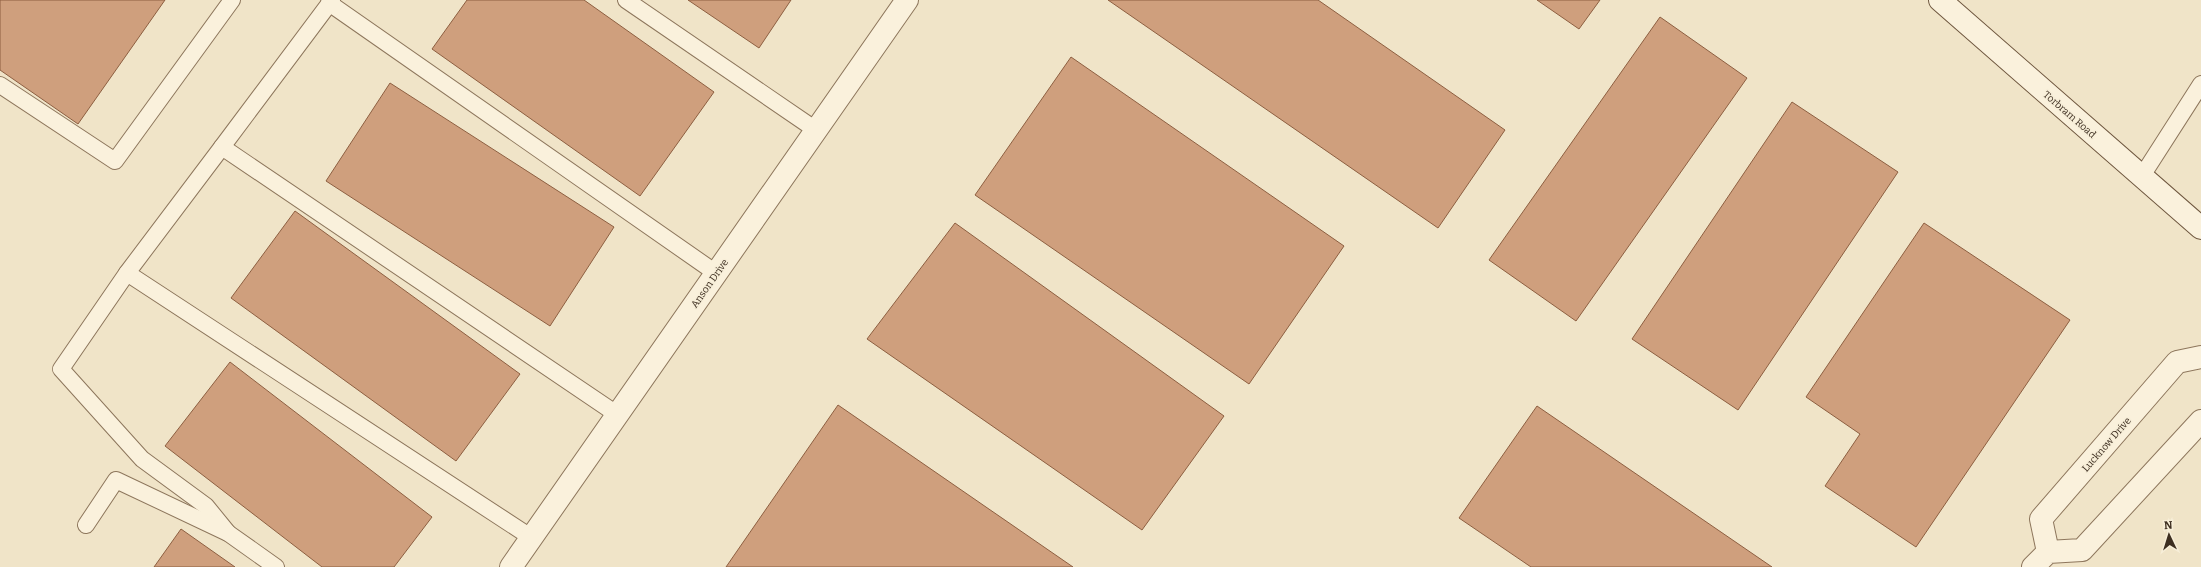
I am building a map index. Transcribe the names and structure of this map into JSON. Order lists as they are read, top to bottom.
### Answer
{
  "streets": {
    "street": ["Torbram Road", "Anson Drive", "Lucknow Drive"]
  },
  "north": "top"
}
